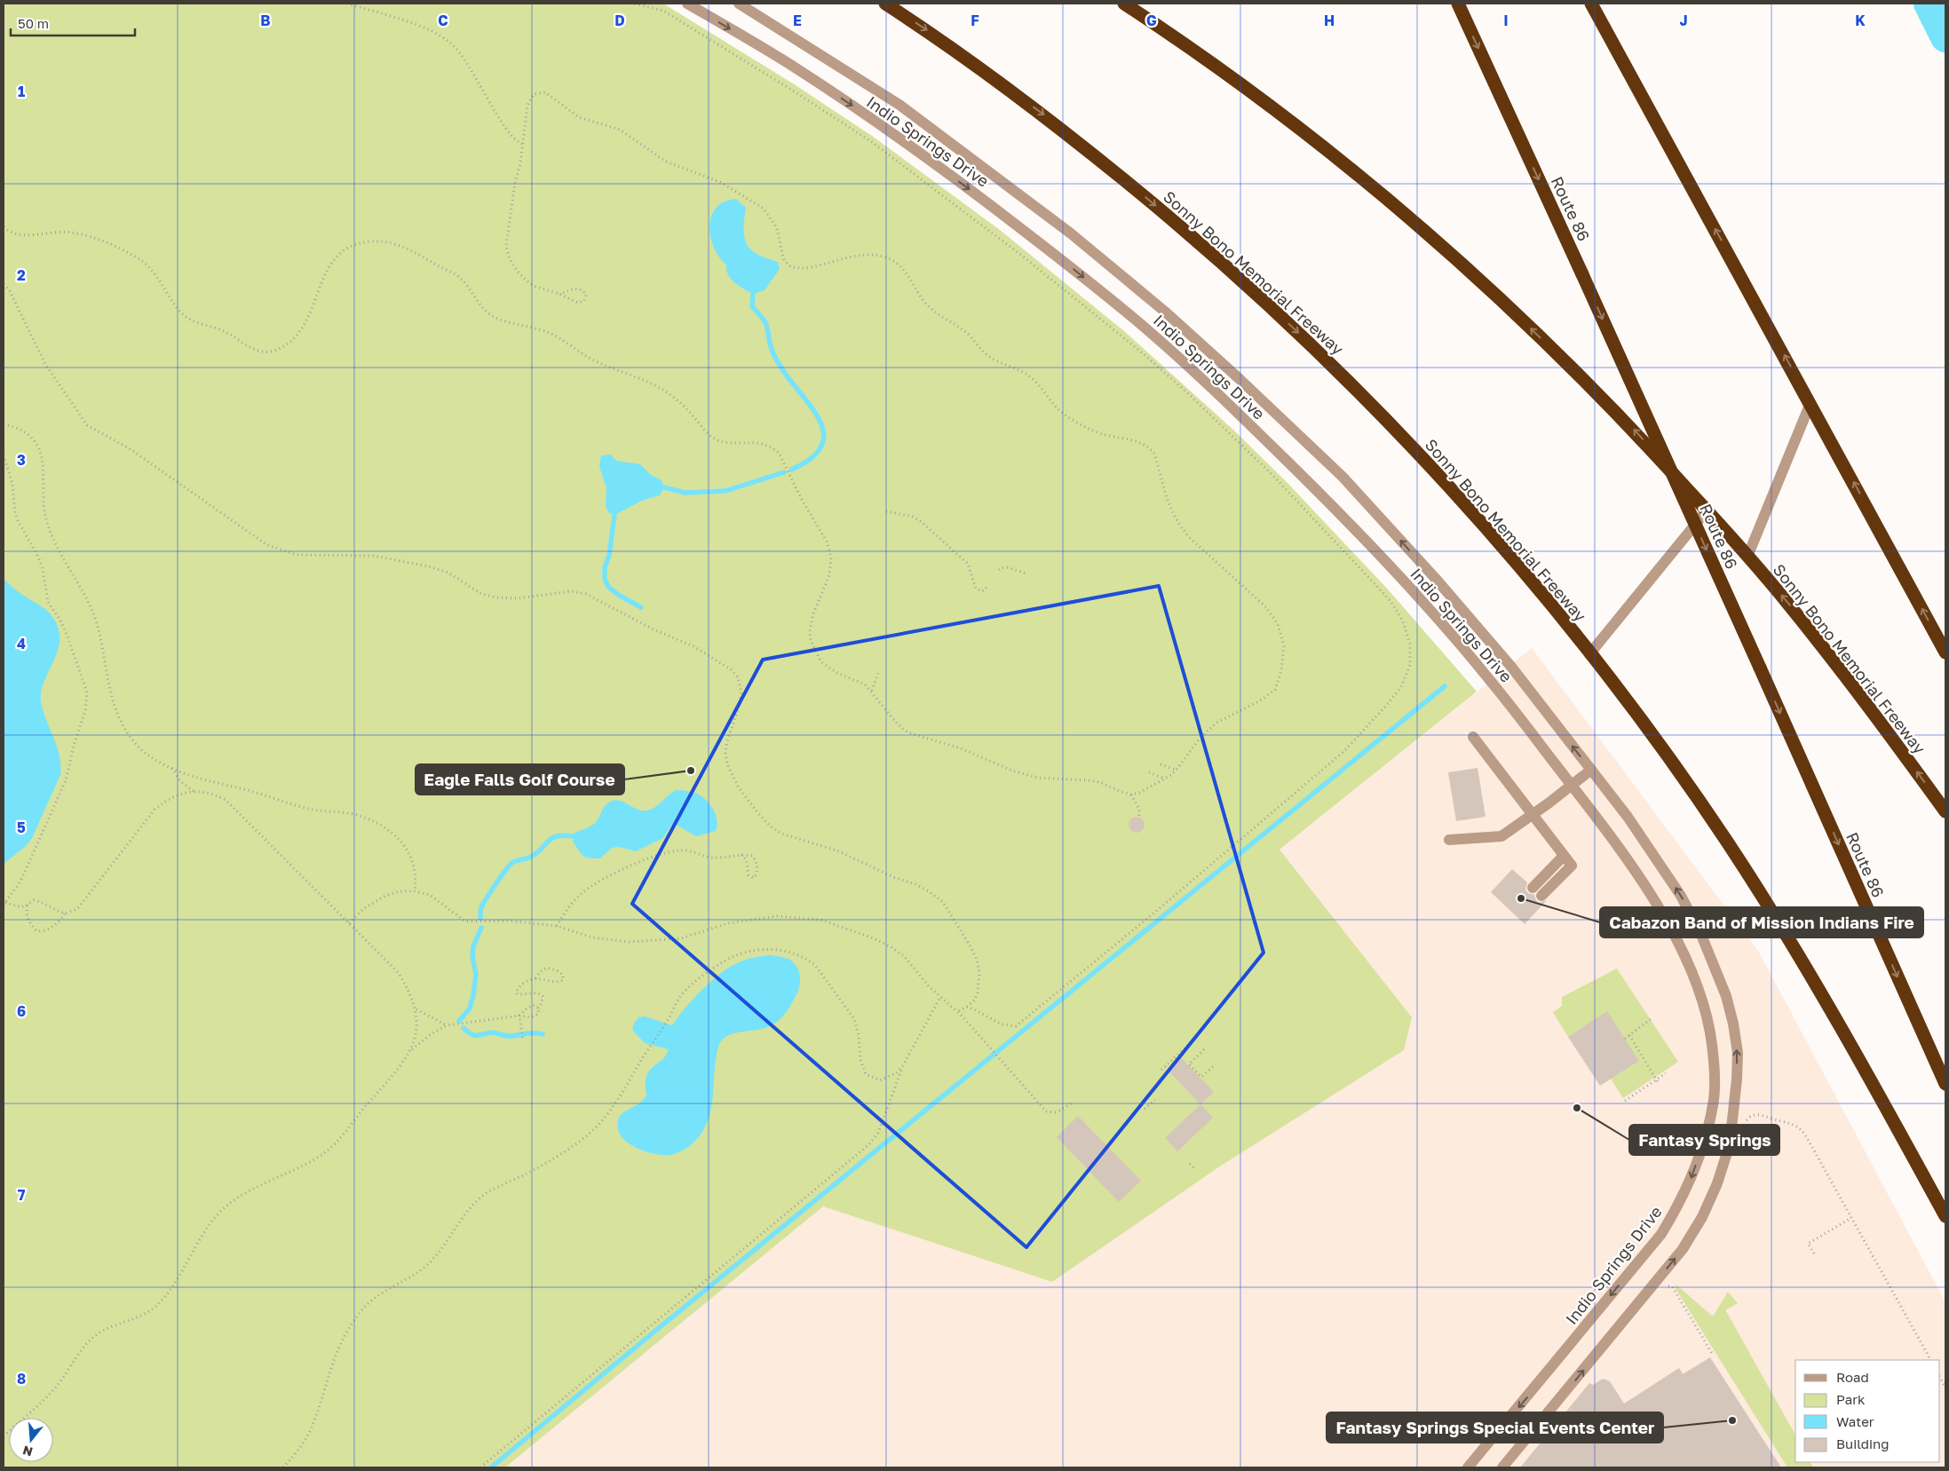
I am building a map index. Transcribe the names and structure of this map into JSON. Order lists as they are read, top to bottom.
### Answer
{
  "streets": {
    "highway": ["Route 86", "Sonny Bono Memorial Freeway"],
    "lane": ["Indio Springs Drive"]
  },
  "one_way": ["Route 86"],
  "places": [
    "Eagle Falls Golf Course",
    "Cabazon Band of Mission Indians Fire",
    "Fantasy Springs",
    "Fantasy Springs Special Events Center"
  ],
  "legend": [
    "Road",
    "Park",
    "Water",
    "Building"
  ],
  "scale_bar": "50 m",
  "north": "bottom",
  "grid": {
    "columns": [
      "B",
      "C",
      "D",
      "E",
      "F",
      "G",
      "H",
      "I",
      "J",
      "K"
    ],
    "rows": [
      "1",
      "2",
      "3",
      "4",
      "5",
      "6",
      "7",
      "8"
    ]
  }
}
